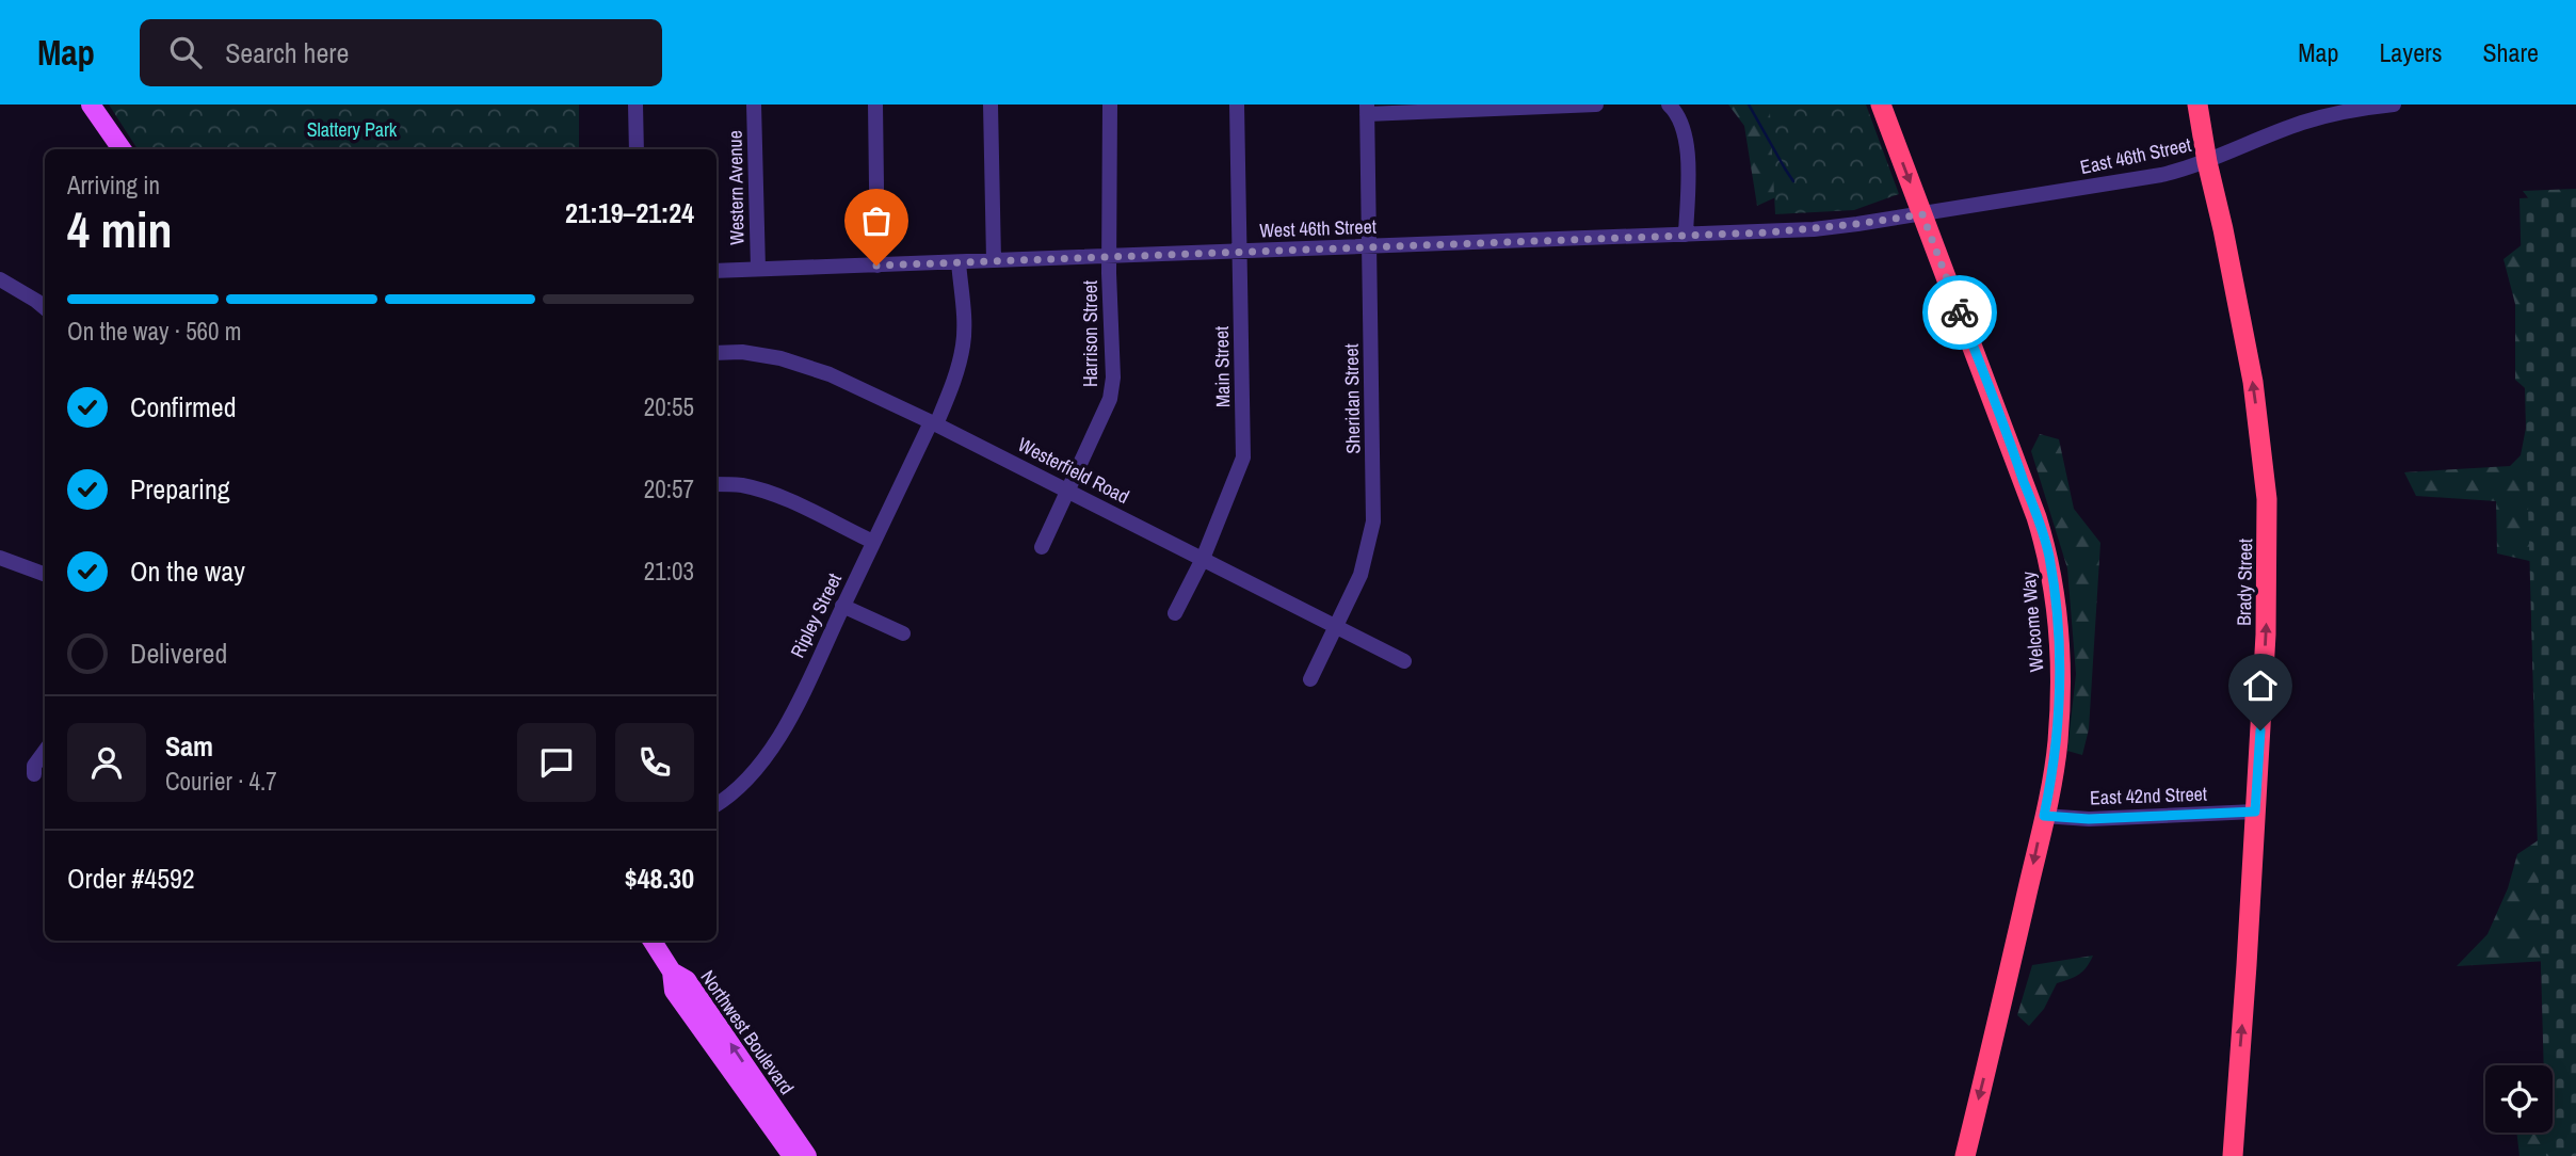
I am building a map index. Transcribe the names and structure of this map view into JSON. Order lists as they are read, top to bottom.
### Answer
{
  "streets": {
    "highway": ["Brady Street", "Welcome Way"],
    "main road": ["Northwest Boulevard"],
    "street": [
      "East 46th Street",
      "Western Avenue",
      "West 46th Street",
      "Harrison Street",
      "Main Street",
      "Sheridan Street",
      "Westerfield Road",
      "Ripley Street",
      "East 42nd Street"
    ]
  },
  "crossings": [
    ["East 46th Street", "West 46th Street"],
    ["East 46th Street", "Brady Street"],
    ["East 46th Street", "Welcome Way"],
    ["Western Avenue", "West 46th Street"],
    ["West 46th Street", "Harrison Street"],
    ["West 46th Street", "Main Street"],
    ["West 46th Street", "Sheridan Street"],
    ["West 46th Street", "Ripley Street"],
    ["West 46th Street", "Welcome Way"],
    ["Harrison Street", "Westerfield Road"],
    ["Main Street", "Westerfield Road"],
    ["Sheridan Street", "Westerfield Road"],
    ["Westerfield Road", "Ripley Street"],
    ["Brady Street", "East 42nd Street"],
    ["Welcome Way", "East 42nd Street"]
  ],
  "one_way": ["Brady Street", "Welcome Way"],
  "parks": ["Slattery Park"],
  "page": {
    "header": "Map",
    "search": "Search here",
    "nav": ["Map", "Layers", "Share"],
    "heading": ["4 min", "Arriving in", "21:19–21:24"],
    "panel": [
      "Sam",
      "Courier · 4.7",
      "Order #4592",
      "$48.30"
    ],
    "bar": "On the way · 560 m",
    "list": [
      ["Confirmed", "20:55"],
      ["Preparing", "20:57"],
      ["On the way", "21:03"],
      "Delivered"
    ]
  }
}
